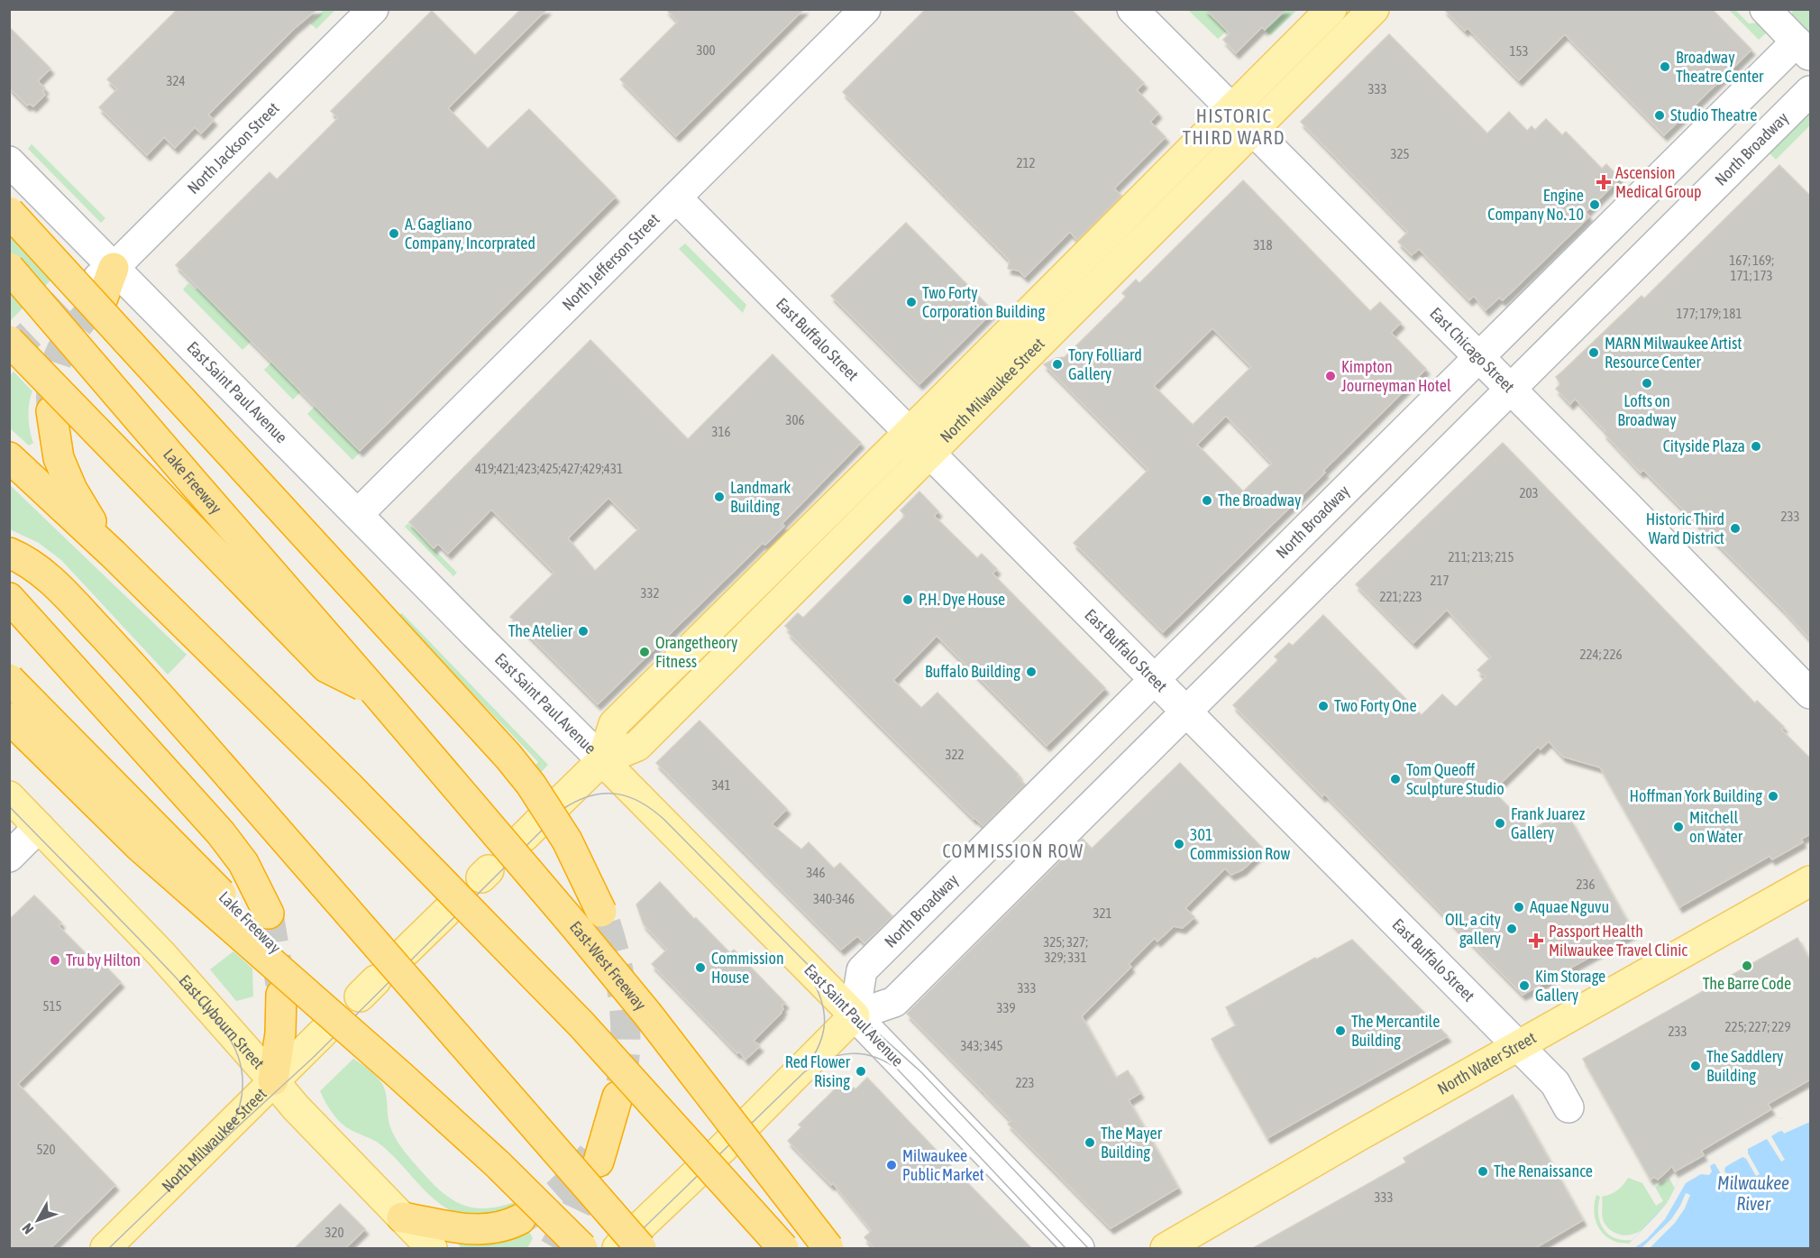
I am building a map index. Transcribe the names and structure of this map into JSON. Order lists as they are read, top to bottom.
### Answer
{
  "streets": {
    "highway": ["Lake Freeway", "East-West Freeway"],
    "main road": [
      "North Broadway",
      "North Milwaukee Street",
      "East Saint Paul Avenue",
      "East Clybourn Street",
      "North Water Street"
    ],
    "street": [
      "North Jackson Street",
      "North Jefferson Street",
      "East Buffalo Street",
      "East Chicago Street"
    ]
  },
  "crossings": [
    ["North Jackson Street", "East Saint Paul Avenue"],
    ["North Broadway", "East Buffalo Street"],
    ["North Broadway", "East Chicago Street"],
    ["North Broadway", "East Saint Paul Avenue"],
    ["North Jefferson Street", "East Buffalo Street"],
    ["North Jefferson Street", "East Saint Paul Avenue"],
    ["East Buffalo Street", "North Milwaukee Street"],
    ["East Buffalo Street", "North Water Street"],
    ["East Chicago Street", "North Milwaukee Street"],
    ["North Milwaukee Street", "East Saint Paul Avenue"],
    ["North Milwaukee Street", "East Clybourn Street"],
    ["Lake Freeway", "East-West Freeway"]
  ],
  "districts": ["HISTORIC THIRD WARD", "COMMISSION ROW"],
  "water": ["Milwaukee River"],
  "places": {
    "other": [
      "Broadway Theatre Center",
      "Studio Theatre",
      "Engine Company No. 10",
      "A. Gagliano Company, Incorprated",
      "Two Forty Corporation Building",
      "MARN Milwaukee Artist Resource Center",
      "Tory Folliard Gallery",
      "Kimpton Journeyman Hotel",
      "Lofts on Broadway",
      "Cityside Plaza",
      "Landmark Building",
      "The Broadway",
      "Historic Third Ward District",
      "P.H. Dye House",
      "The Atelier",
      "Orangetheory Fitness",
      "Buffalo Building",
      "Two Forty One",
      "Tom Queoff Sculpture Studio",
      "Hoffman York Building",
      "Frank Juarez Gallery",
      "Mitchell on Water",
      "301 Commission Row",
      "Aquae Nguvu",
      "OIL, a city gallery",
      "Tru by Hilton",
      "The Barre Code",
      "Commission House",
      "Kim Storage Gallery",
      "The Mercantile Building",
      "The Saddlery Building",
      "Red Flower Rising",
      "The Mayer Building",
      "Milwaukee Public Market",
      "The Renaissance"
    ],
    "health": ["Ascension Medical Group", "Passport Health Milwaukee Travel Clinic"]
  },
  "house_numbers": [
    "300",
    "153",
    "324",
    "333",
    "325",
    "212",
    "318",
    "167; 169; 171; 173",
    "177; 179; 181",
    "306",
    "316",
    "419;421;423;425;427;429;431",
    "203",
    "233",
    "211; 213; 215",
    "217",
    "332",
    "221; 223",
    "224; 226",
    "322",
    "341",
    "346",
    "236",
    "340-346",
    "321",
    "325; 327; 329; 331",
    "333",
    "515",
    "339",
    "225; 227; 229",
    "233",
    "343; 345",
    "223",
    "520",
    "333",
    "320"
  ],
  "north": "bottom left"
}
